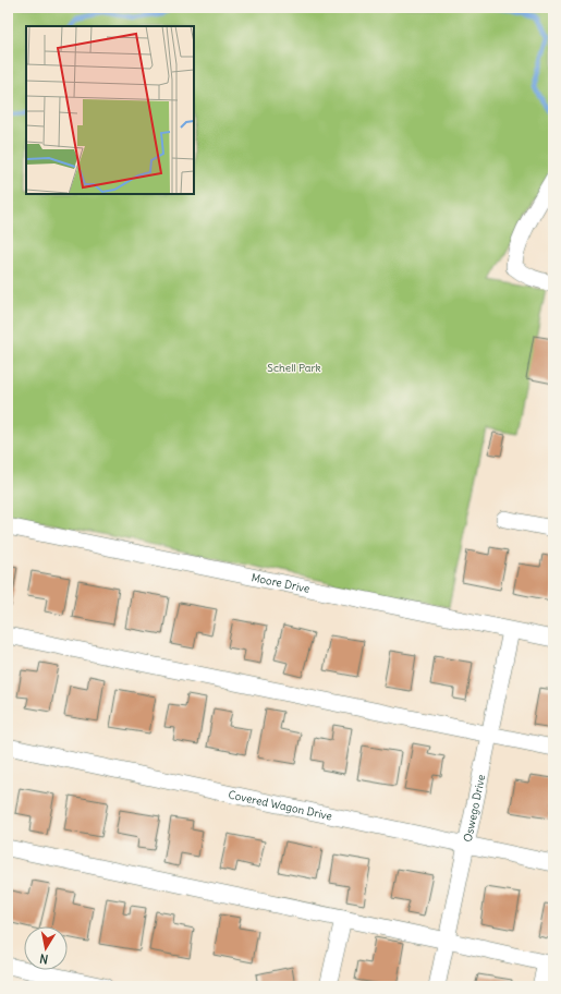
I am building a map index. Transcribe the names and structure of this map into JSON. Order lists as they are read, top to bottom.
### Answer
{
  "streets": {
    "street": ["Moore Drive", "Covered Wagon Drive", "Oswego Drive"]
  },
  "crossings": [
    ["Moore Drive", "Oswego Drive"],
    ["Covered Wagon Drive", "Oswego Drive"]
  ],
  "parks": ["Schell Park"],
  "north": "bottom"
}
